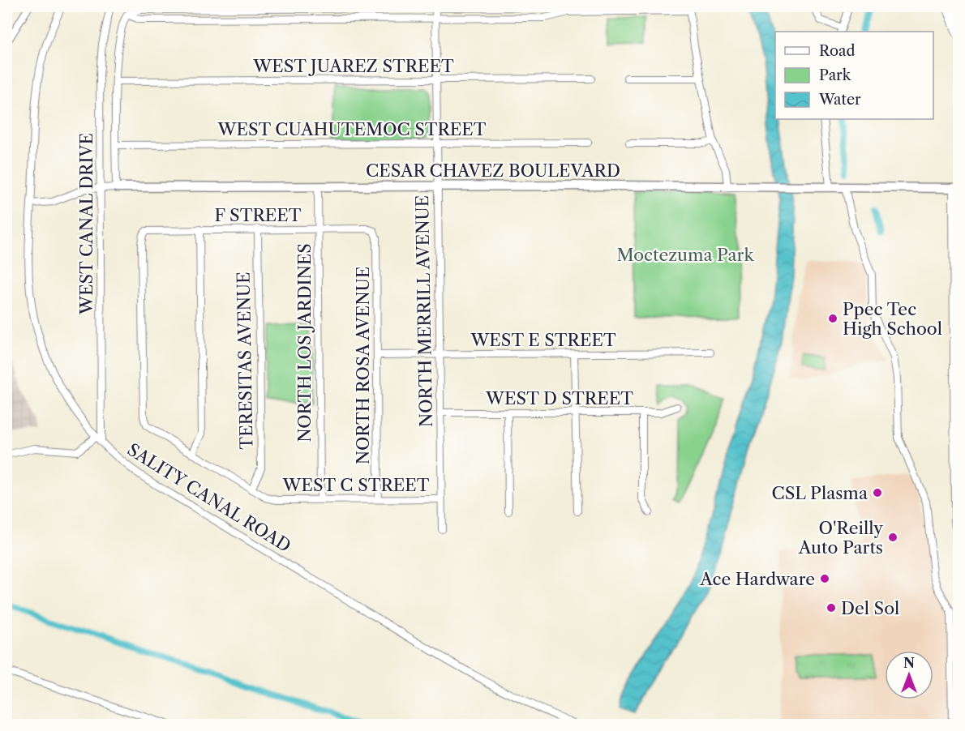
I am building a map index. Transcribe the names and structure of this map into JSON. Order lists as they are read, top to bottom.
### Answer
{
  "streets": {
    "street": [
      "WEST JUAREZ STREET",
      "WEST CUAHUTEMOC STREET",
      "CESAR CHAVEZ BOULEVARD",
      "F STREET",
      "WEST CANAL DRIVE",
      "NORTH MERRILL AVENUE",
      "WEST E STREET",
      "NORTH LOS JARDINES",
      "TERESITAS AVENUE",
      "NORTH ROSA AVENUE",
      "WEST D STREET",
      "WEST C STREET",
      "SALITY CANAL ROAD"
    ]
  },
  "crossings": [
    ["WEST JUAREZ STREET", "WEST CANAL DRIVE"],
    ["WEST JUAREZ STREET", "NORTH MERRILL AVENUE"],
    ["WEST CUAHUTEMOC STREET", "WEST CANAL DRIVE"],
    ["WEST CUAHUTEMOC STREET", "NORTH MERRILL AVENUE"],
    ["CESAR CHAVEZ BOULEVARD", "WEST CANAL DRIVE"],
    ["CESAR CHAVEZ BOULEVARD", "NORTH MERRILL AVENUE"],
    ["CESAR CHAVEZ BOULEVARD", "NORTH LOS JARDINES"],
    ["CESAR CHAVEZ BOULEVARD", "SALITY CANAL ROAD"],
    ["F STREET", "NORTH LOS JARDINES"],
    ["F STREET", "TERESITAS AVENUE"],
    ["F STREET", "NORTH ROSA AVENUE"],
    ["F STREET", "WEST C STREET"],
    ["WEST CANAL DRIVE", "SALITY CANAL ROAD"],
    ["NORTH MERRILL AVENUE", "WEST E STREET"],
    ["NORTH MERRILL AVENUE", "WEST D STREET"],
    ["NORTH MERRILL AVENUE", "WEST C STREET"],
    ["WEST E STREET", "NORTH ROSA AVENUE"],
    ["NORTH LOS JARDINES", "WEST C STREET"],
    ["TERESITAS AVENUE", "WEST C STREET"],
    ["NORTH ROSA AVENUE", "WEST C STREET"]
  ],
  "parks": ["Moctezuma Park"],
  "places": [
    "Ppec Tec High School",
    "CSL Plasma",
    "O'Reilly Auto Parts",
    "Ace Hardware",
    "Del Sol"
  ],
  "legend": ["Road", "Park", "Water"],
  "north": "top"
}
